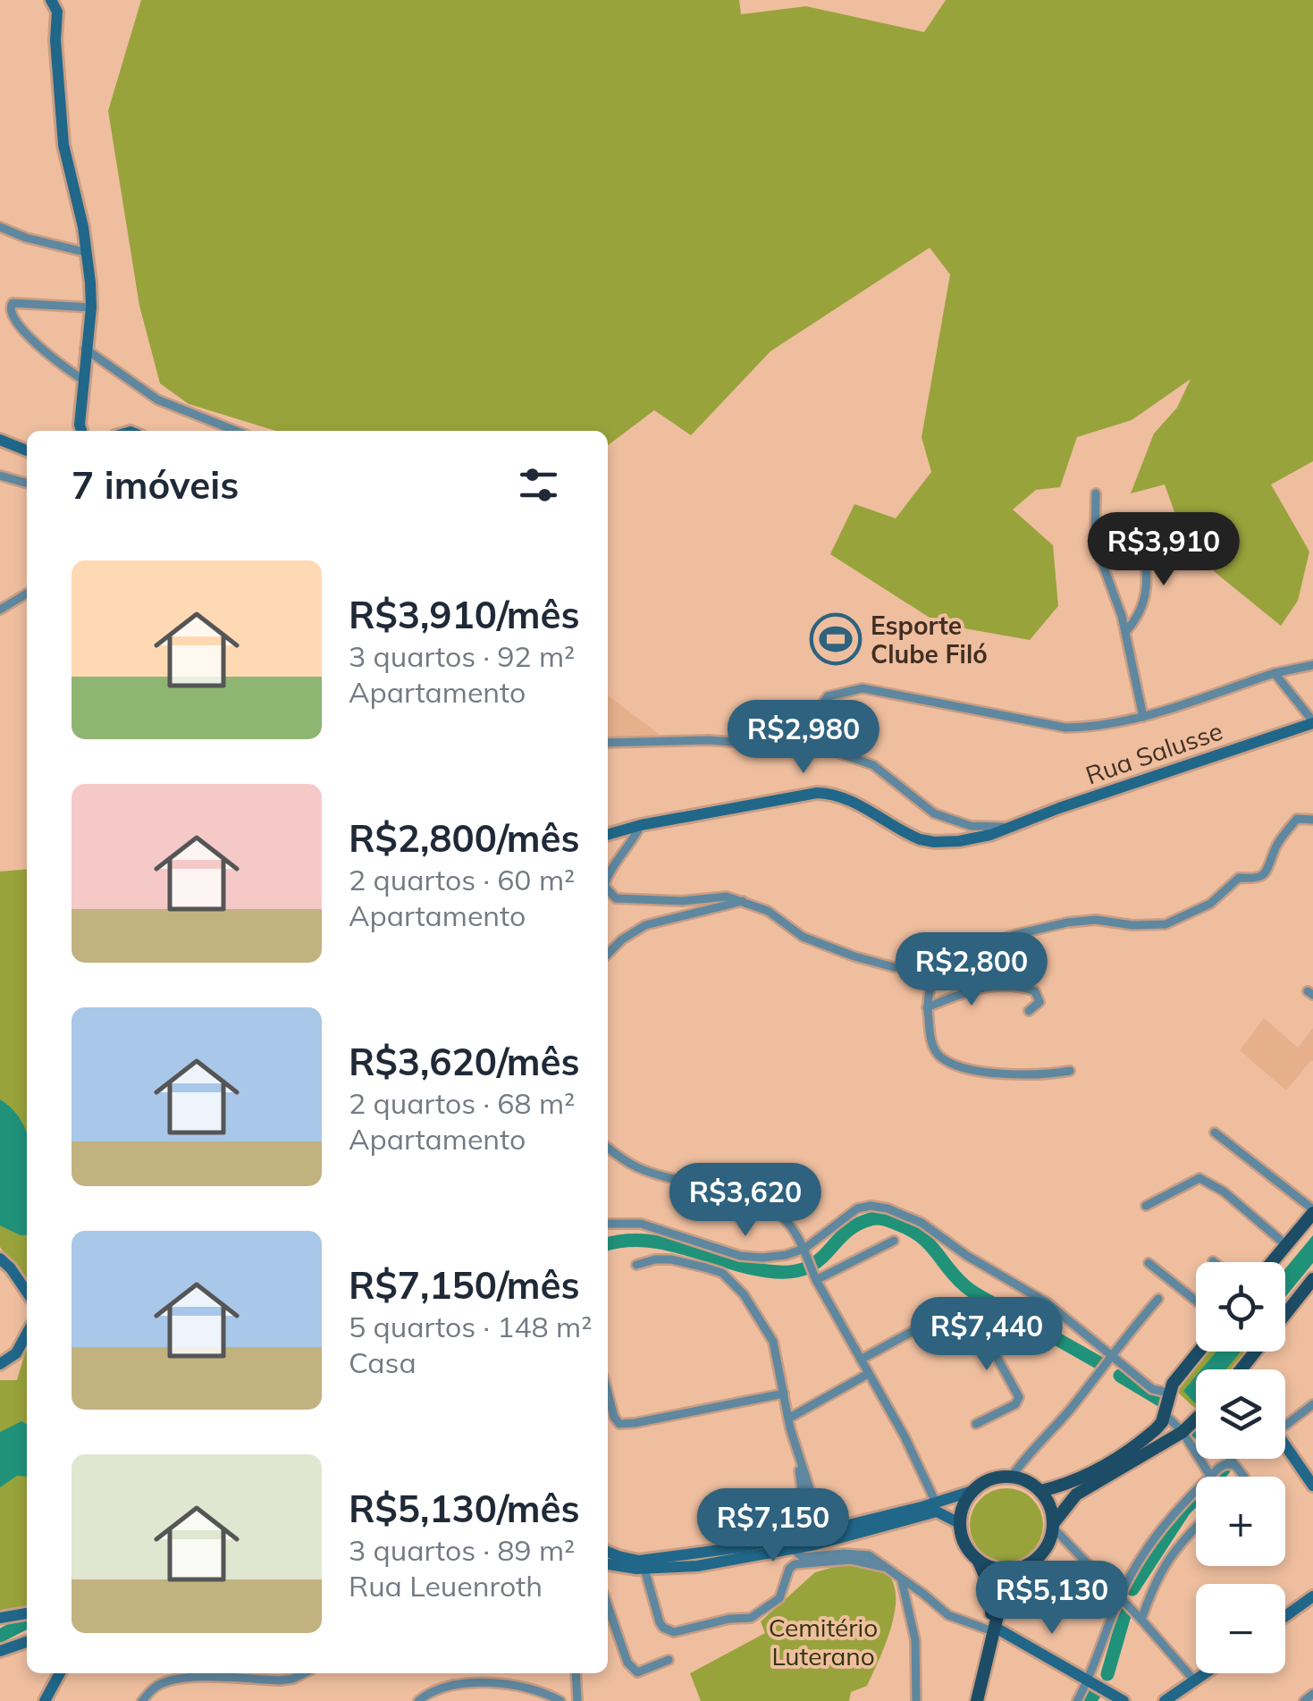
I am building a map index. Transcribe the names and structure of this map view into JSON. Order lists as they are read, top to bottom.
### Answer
{
  "streets": {
    "street": ["Rua Salusse"]
  },
  "parks": ["Cemitério Luterano"],
  "places": {
    "sports": ["Esporte Clube Filó"]
  },
  "page": {
    "heading": "7 imóveis",
    "price": [
      "R$3,910",
      "R$2,980",
      "R$2,800",
      "R$3,620",
      "R$7,440",
      "R$7,150",
      "R$5,130"
    ],
    "list": [
      {
        "name": "R$3,910/mês",
        "note": "3 quartos · 92 m² · Apartamento"
      },
      {
        "name": "R$2,800/mês",
        "note": "2 quartos · 60 m² · Apartamento"
      },
      {
        "name": "R$3,620/mês",
        "note": "2 quartos · 68 m² · Apartamento"
      },
      {
        "name": "R$7,150/mês",
        "note": "5 quartos · 148 m² · Casa"
      },
      {
        "name": "R$5,130/mês",
        "note": "3 quartos · 89 m² · Rua Leuenroth"
      }
    ],
    "map_buttons": ["+", "−"]
  }
}
